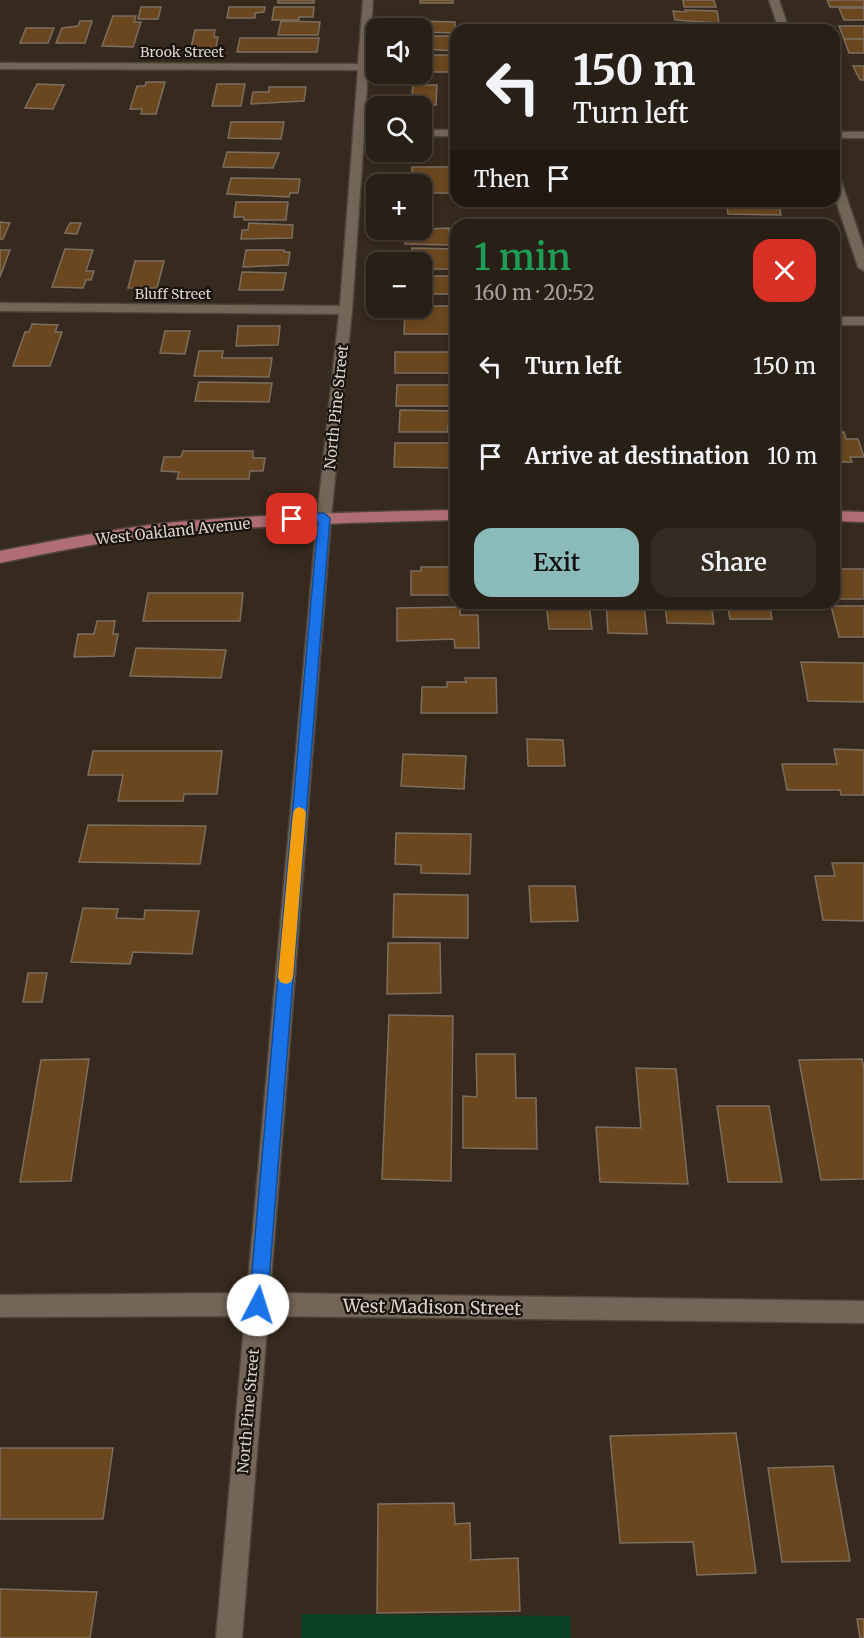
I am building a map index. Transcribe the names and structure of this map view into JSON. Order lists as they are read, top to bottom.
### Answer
{
  "streets": {
    "main road": ["West Oakland Avenue"],
    "street": [
      "Brook Street",
      "Bluff Street",
      "North Pine Street",
      "West Madison Street"
    ]
  },
  "crossings": [
    ["Brook Street", "North Pine Street"],
    ["Bluff Street", "North Pine Street"],
    ["North Pine Street", "West Oakland Avenue"],
    ["North Pine Street", "West Madison Street"]
  ],
  "page": {
    "map_buttons": ["+", "−"],
    "turn": ["150 m", "Turn left"],
    "then": "Then",
    "heading": ["1 min", "160 m · 20:52"],
    "list": [
      {
        "name": "Turn left",
        "value": "150 m"
      },
      {
        "name": "Arrive at destination",
        "value": "10 m"
      }
    ],
    "buttons": ["Exit", "Share"]
  }
}
